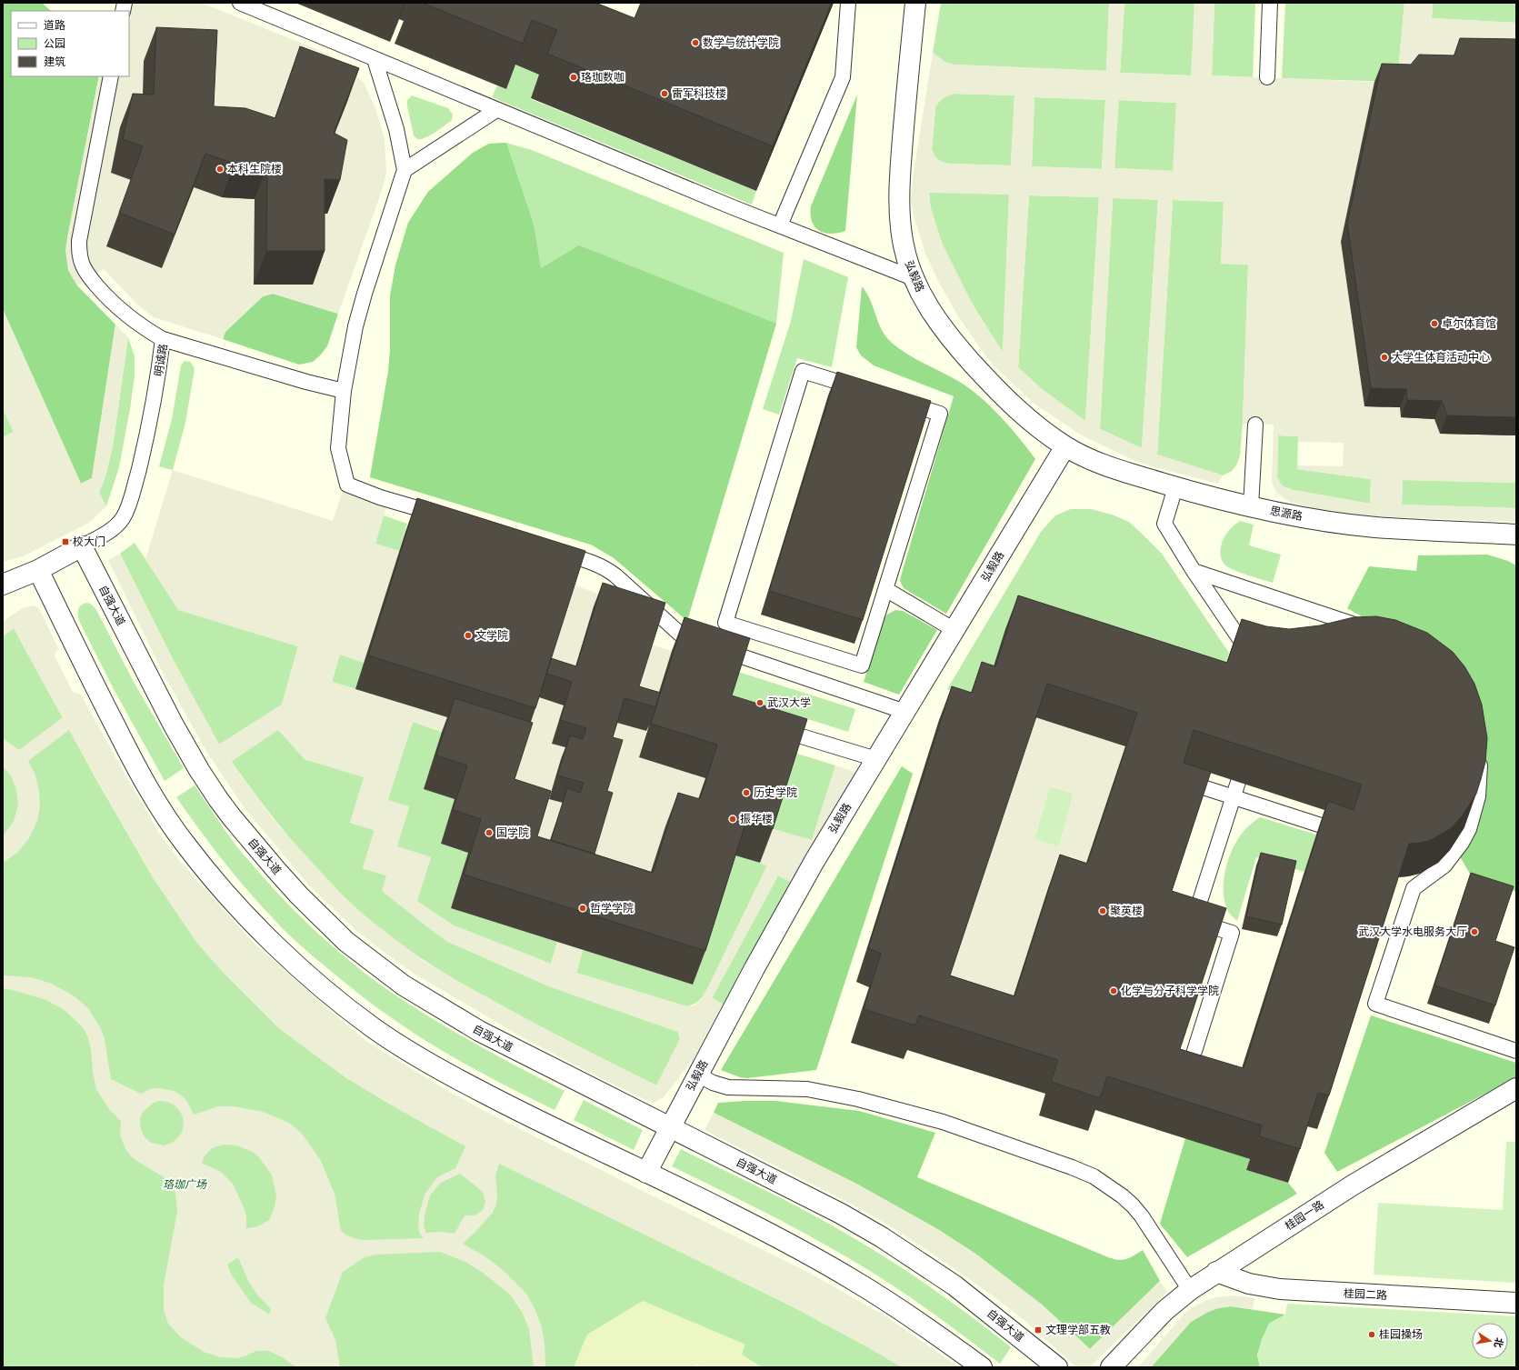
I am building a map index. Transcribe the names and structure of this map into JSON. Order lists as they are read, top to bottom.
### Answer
{
  "streets": {
    "street": [
      "弘毅路",
      "思源路",
      "自强大道",
      "桂园一路",
      "桂园二路"
    ],
    "lane": ["明诚路"]
  },
  "crossings": [
    ["弘毅路", "思源路"],
    ["弘毅路", "自强大道"],
    ["明诚路", "自强大道"],
    ["桂园一路", "桂园二路"]
  ],
  "parks": ["珞珈广场"],
  "places": {
    "other": [
      "数学与统计学院",
      "珞珈数咖",
      "雷军科技楼",
      "本科生院楼",
      "卓尔体育馆",
      "大学生体育活动中心",
      "文学院",
      "武汉大学",
      "历史学院",
      "振华楼",
      "国学院",
      "哲学学院",
      "聚英楼",
      "武汉大学水电服务大厅",
      "化学与分子科学学院",
      "桂园操场"
    ],
    "transit": ["校大门", "文理学部五教"]
  },
  "legend": ["道路", "公园", "建筑"],
  "north": "right"
}
